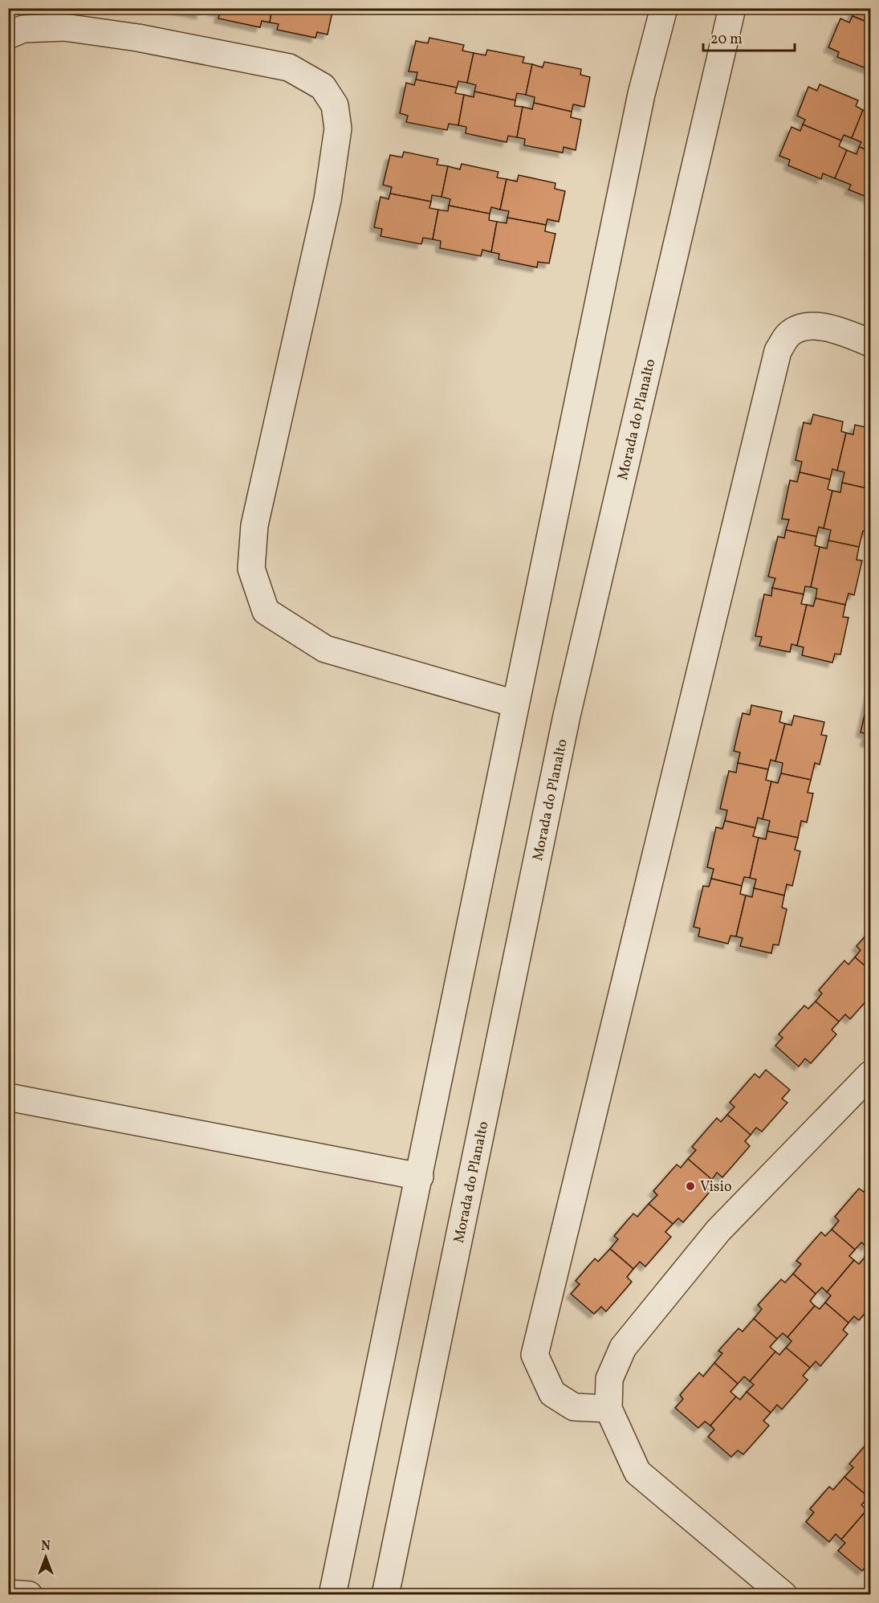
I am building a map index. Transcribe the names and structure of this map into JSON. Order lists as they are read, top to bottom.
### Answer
{
  "streets": {
    "street": ["Morada do Planalto"]
  },
  "places": ["Visio"],
  "scale_bar": "20 m",
  "north": "top"
}
